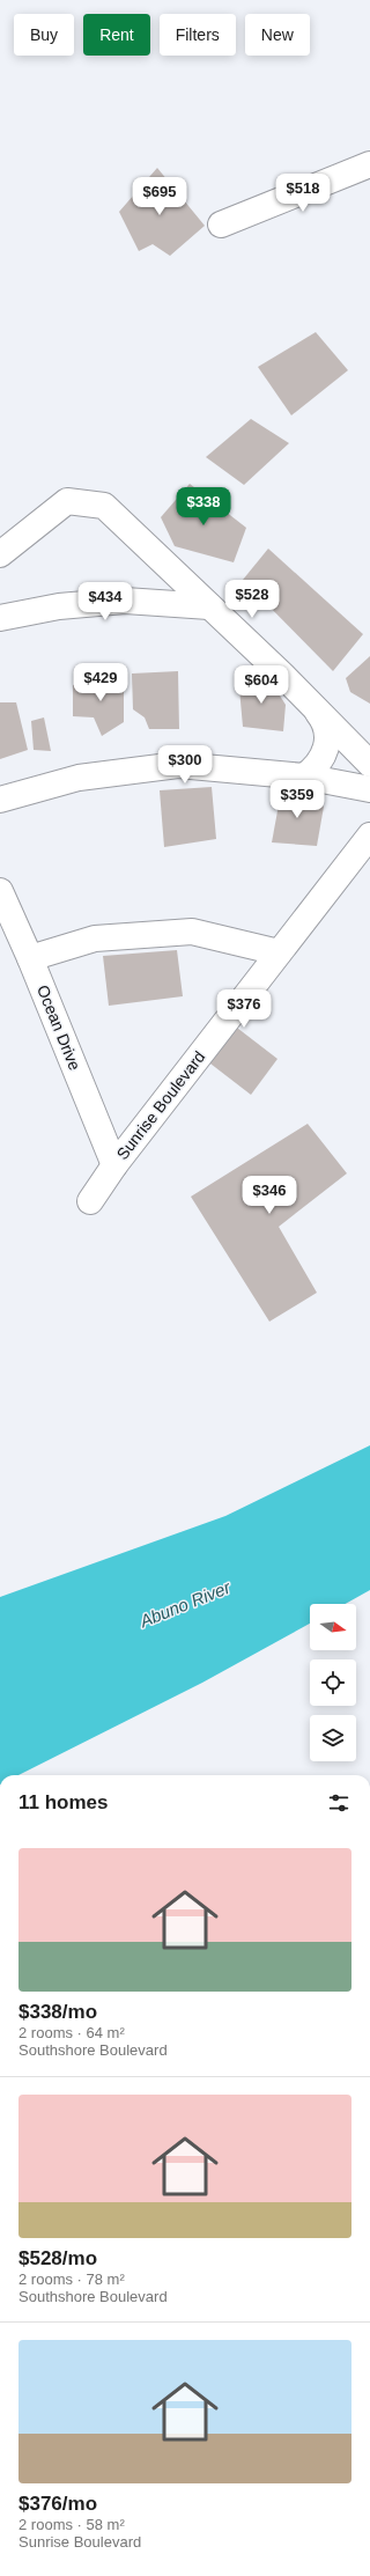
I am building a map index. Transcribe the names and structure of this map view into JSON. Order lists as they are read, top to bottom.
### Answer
{
  "streets": {
    "street": ["Ocean Drive", "Sunrise Boulevard"]
  },
  "crossings": [
    ["Ocean Drive", "Sunrise Boulevard"]
  ],
  "water": ["Abuno River"],
  "north": "right",
  "page": {
    "chip": [
      "Buy",
      "Rent",
      "Filters",
      "New"
    ],
    "price": [
      "$518",
      "$695",
      "$338",
      "$528",
      "$434",
      "$429",
      "$604",
      "$300",
      "$359",
      "$376",
      "$346"
    ],
    "heading": "11 homes",
    "list": [
      {
        "name": "$338/mo",
        "note": "2 rooms · 64 m² · Southshore Boulevard"
      },
      {
        "name": "$528/mo",
        "note": "2 rooms · 78 m² · Southshore Boulevard"
      },
      {
        "name": "$376/mo",
        "note": "2 rooms · 58 m² · Sunrise Boulevard"
      }
    ]
  }
}
